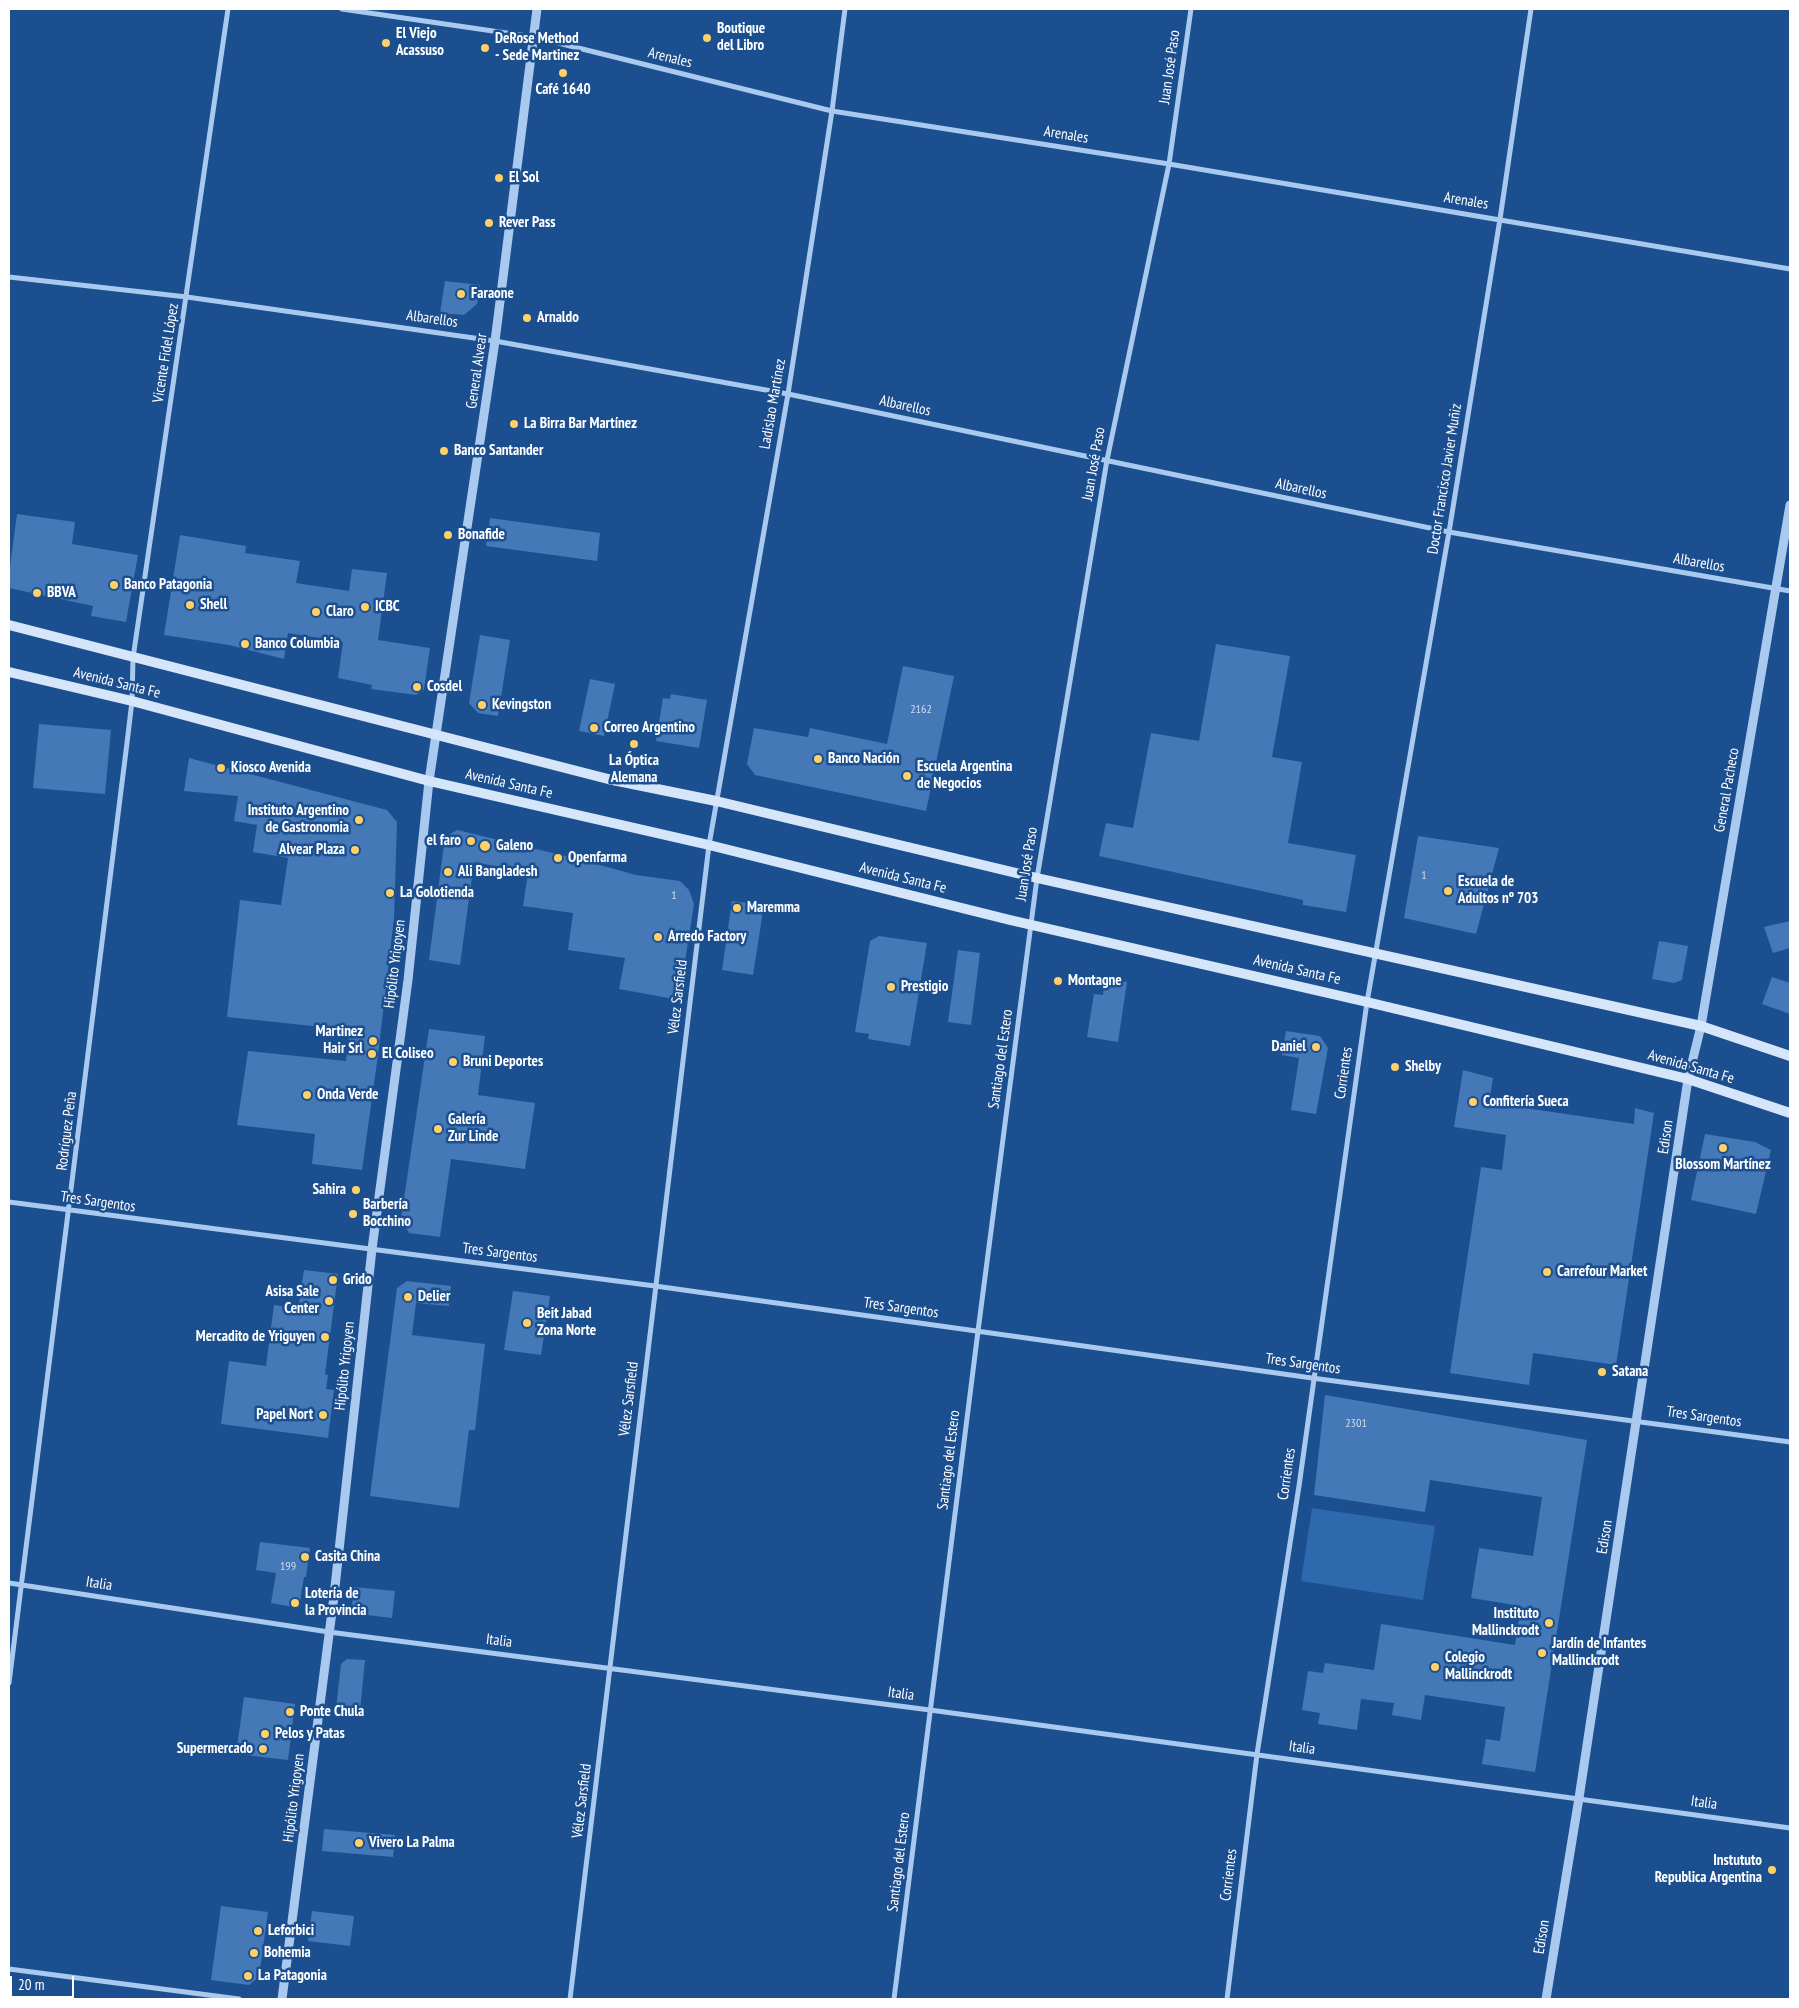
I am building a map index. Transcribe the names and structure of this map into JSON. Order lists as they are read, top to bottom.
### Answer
{
  "streets": {
    "main road": ["Avenida Santa Fe"],
    "street": [
      "Arenales",
      "Juan José Paso",
      "Albarellos",
      "Vicente Fidel López",
      "General Alvear",
      "Ladislao Martínez",
      "Doctor Francisco Javier Muñiz",
      "General Pacheco",
      "Hipólito Yrigoyen",
      "Vélez Sarsfield",
      "Santiago del Estero",
      "Corrientes",
      "Rodríguez Peña",
      "Edison",
      "Tres Sargentos",
      "Italia"
    ]
  },
  "crossings": [
    ["Arenales", "Juan José Paso"],
    ["Arenales", "General Alvear"],
    ["Arenales", "Ladislao Martínez"],
    ["Arenales", "Doctor Francisco Javier Muñiz"],
    ["Juan José Paso", "Albarellos"],
    ["Juan José Paso", "Avenida Santa Fe"],
    ["Juan José Paso", "Santiago del Estero"],
    ["Albarellos", "Vicente Fidel López"],
    ["Albarellos", "General Alvear"],
    ["Albarellos", "Ladislao Martínez"],
    ["Albarellos", "Doctor Francisco Javier Muñiz"],
    ["Albarellos", "General Pacheco"],
    ["Vicente Fidel López", "Avenida Santa Fe"],
    ["Vicente Fidel López", "Rodríguez Peña"],
    ["General Alvear", "Avenida Santa Fe"],
    ["General Alvear", "Hipólito Yrigoyen"],
    ["Ladislao Martínez", "Avenida Santa Fe"],
    ["Ladislao Martínez", "Vélez Sarsfield"],
    ["Doctor Francisco Javier Muñiz", "Avenida Santa Fe"],
    ["Doctor Francisco Javier Muñiz", "Corrientes"],
    ["Avenida Santa Fe", "General Pacheco"],
    ["Avenida Santa Fe", "Hipólito Yrigoyen"],
    ["Avenida Santa Fe", "Vélez Sarsfield"],
    ["Avenida Santa Fe", "Santiago del Estero"],
    ["Avenida Santa Fe", "Corrientes"],
    ["Avenida Santa Fe", "Rodríguez Peña"],
    ["Avenida Santa Fe", "Edison"],
    ["General Pacheco", "Edison"],
    ["Hipólito Yrigoyen", "Tres Sargentos"],
    ["Hipólito Yrigoyen", "Italia"],
    ["Vélez Sarsfield", "Tres Sargentos"],
    ["Vélez Sarsfield", "Italia"],
    ["Santiago del Estero", "Tres Sargentos"],
    ["Santiago del Estero", "Italia"],
    ["Corrientes", "Tres Sargentos"],
    ["Corrientes", "Italia"],
    ["Rodríguez Peña", "Tres Sargentos"],
    ["Rodríguez Peña", "Italia"],
    ["Edison", "Tres Sargentos"],
    ["Edison", "Italia"]
  ],
  "places": [
    "Boutique del Libro",
    "El Viejo Acassuso",
    "DeRose Method - Sede Martinez",
    "Café 1640",
    "El Sol",
    "Rever Pass",
    "Faraone",
    "Arnaldo",
    "La Birra Bar Martínez",
    "Banco Santander",
    "Bonafide",
    "Banco Patagonia",
    "BBVA",
    "Shell",
    "ICBC",
    "Claro",
    "Banco Columbia",
    "Cosdel",
    "Kevingston",
    "Correo Argentino",
    "La Óptica Alemana",
    "Banco Nación",
    "Kiosco Avenida",
    "Escuela Argentina de Negocios",
    "Instituto Argentino de Gastronomia",
    "el faro",
    "Galeno",
    "Alvear Plaza",
    "Openfarma",
    "Ali Bangladesh",
    "Escuela de Adultos nº 703",
    "La Golotienda",
    "Maremma",
    "Arredo Factory",
    "Montagne",
    "Prestigio",
    "Martinez Hair Srl",
    "Daniel",
    "El Coliseo",
    "Bruni Deportes",
    "Shelby",
    "Onda Verde",
    "Confitería Sueca",
    "Galería Zur Linde",
    "Blossom Martínez",
    "Sahira",
    "Barbería Bocchino",
    "Carrefour Market",
    "Grido",
    "Delier",
    "Asisa Sale Center",
    "Beit Jabad Zona Norte",
    "Mercadito de Yriguyen",
    "Satana",
    "Papel Nort",
    "Casita China",
    "Lotería de la Provincia",
    "Instituto Mallinckrodt",
    "Jardín de Infantes Mallinckrodt",
    "Colegio Mallinckrodt",
    "Ponte Chula",
    "Pelos y Patas",
    "Supermercado",
    "Vivero La Palma",
    "Instututo Republica Argentina",
    "Leforbici",
    "Bohemia",
    "La Patagonia"
  ],
  "house_numbers": [
    "2162",
    "1",
    "1",
    "2301",
    "199"
  ],
  "scale_bar": "20 m"
}
